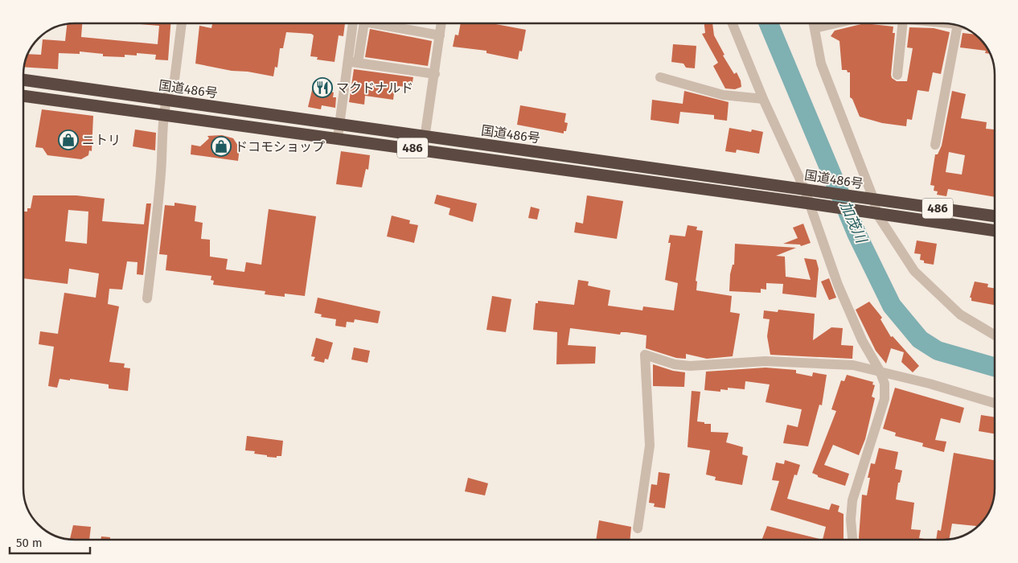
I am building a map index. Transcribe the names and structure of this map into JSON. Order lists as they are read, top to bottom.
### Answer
{
  "streets": {
    "highway": ["国道486号", "486"]
  },
  "water": ["加茂川"],
  "places": {
    "restaurant": ["マクドナルド"],
    "shop": ["ニトリ", "ドコモショップ"]
  },
  "scale_bar": "50 m"
}
